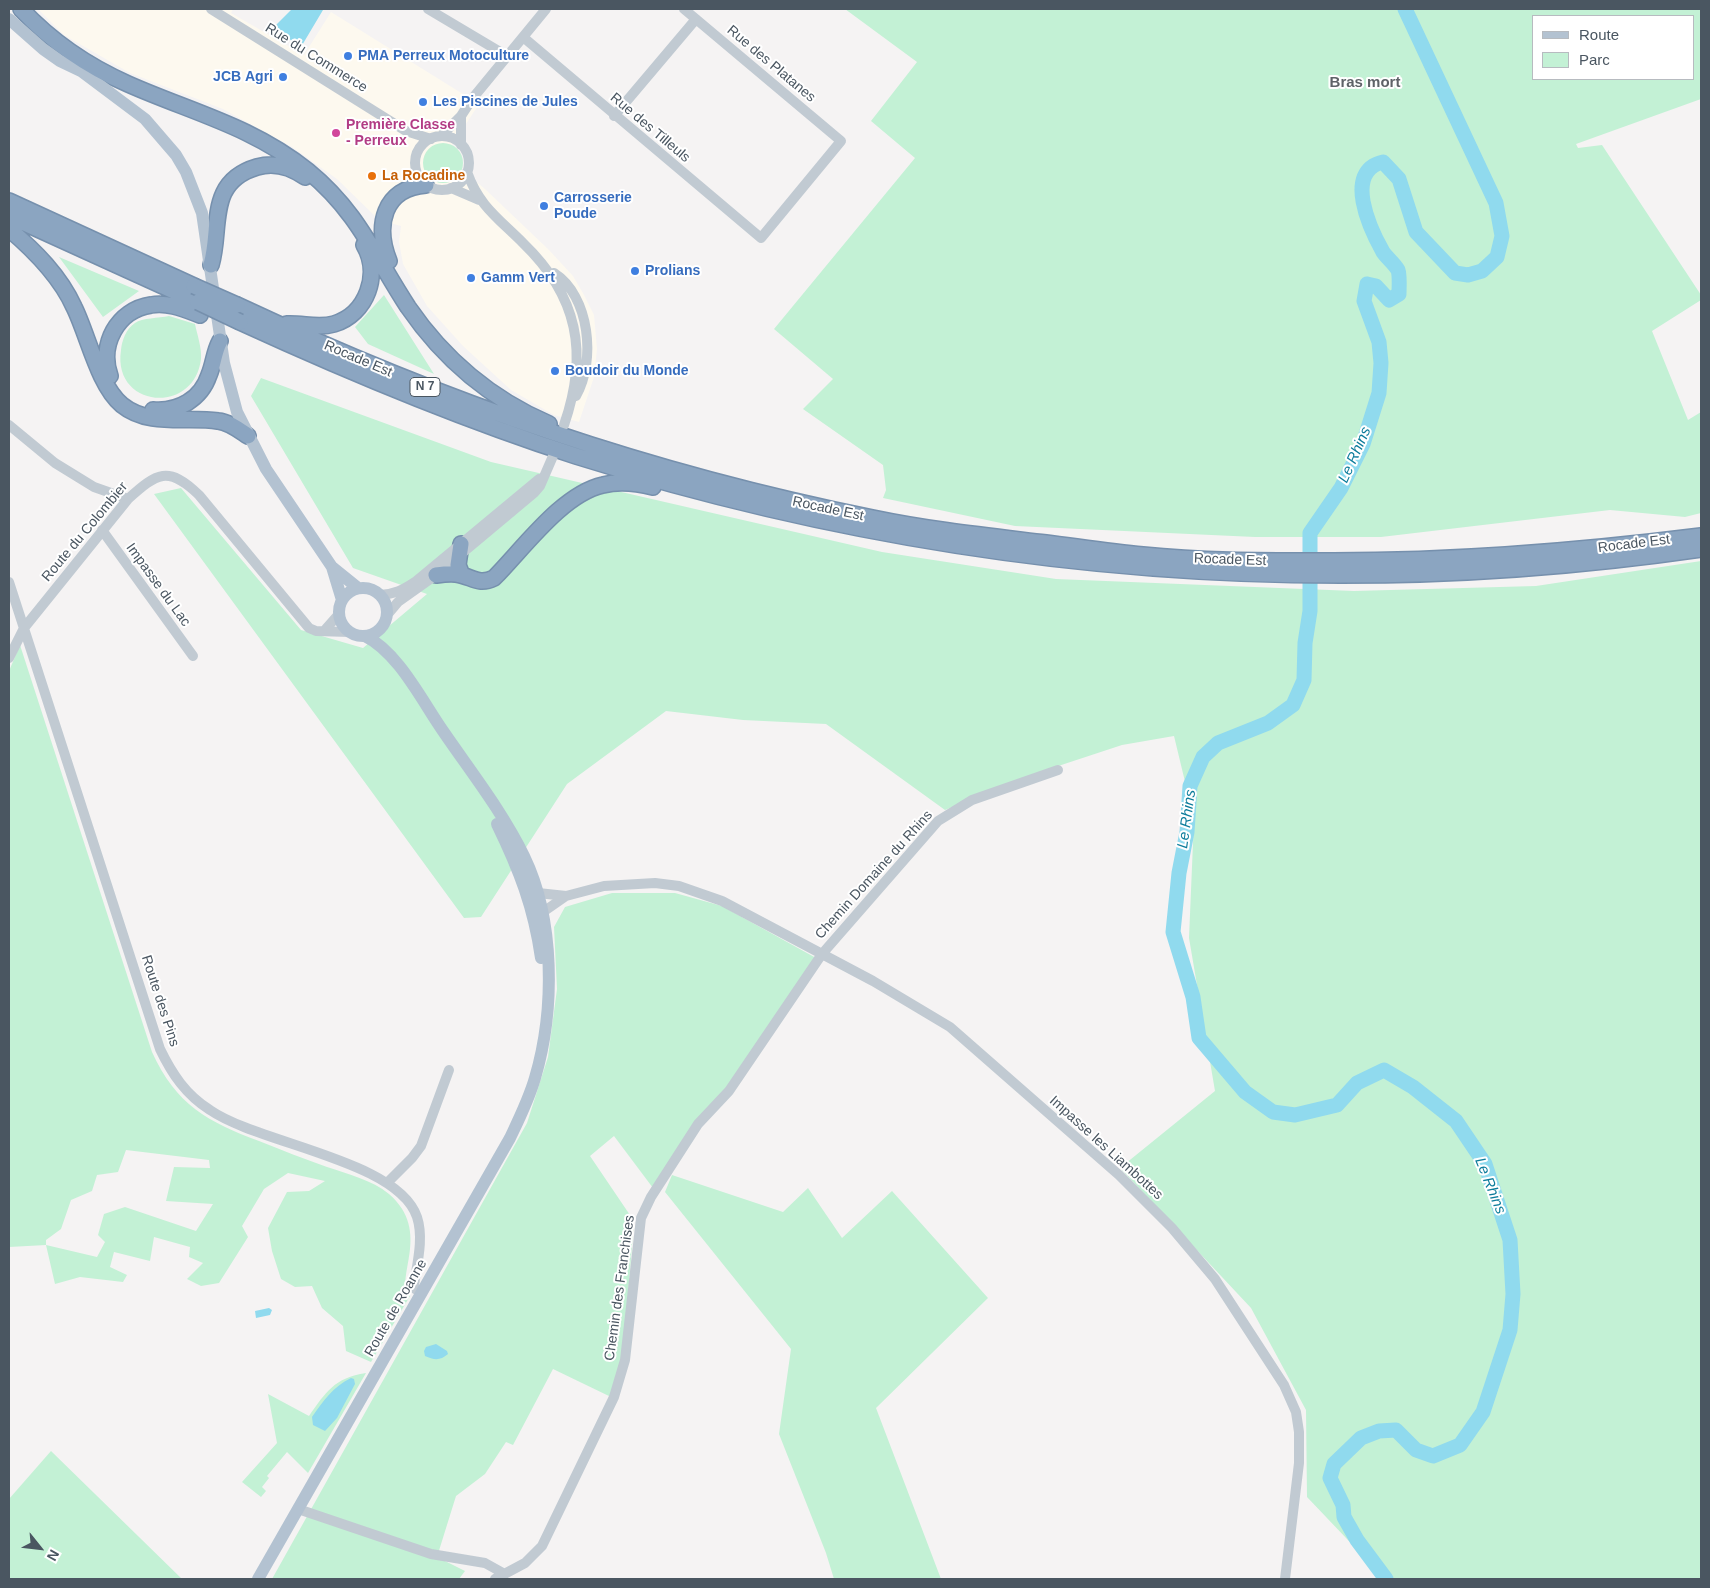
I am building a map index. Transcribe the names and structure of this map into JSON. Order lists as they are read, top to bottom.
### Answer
{
  "streets": {
    "highway": ["Rocade Est", "N 7"],
    "main road": ["Route de Roanne"],
    "street": [
      "Rue du Commerce",
      "Rue des Platanes",
      "Rue des Tilleuls",
      "Route du Colombier",
      "Impasse du Lac",
      "Chemin Domaine du Rhins",
      "Route des Pins",
      "Impasse les Liambottes",
      "Chemin des Franchises"
    ]
  },
  "crossings": [
    ["Rue des Platanes", "Rue des Tilleuls"],
    ["Route du Colombier", "Impasse du Lac"],
    ["Route du Colombier", "Route des Pins"],
    ["Chemin Domaine du Rhins", "Impasse les Liambottes"],
    ["Chemin Domaine du Rhins", "Chemin des Franchises"],
    ["Route des Pins", "Route de Roanne"],
    ["Impasse les Liambottes", "Chemin des Franchises"]
  ],
  "districts": ["Bras mort"],
  "water": ["Le Rhins"],
  "places": [
    "PMA Perreux Motoculture",
    "JCB Agri",
    "Les Piscines de Jules",
    "Première Classe - Perreux",
    "La Rocadine",
    "Carrosserie Poude",
    "Prolians",
    "Gamm Vert",
    "Boudoir du Monde"
  ],
  "legend": ["Route", "Parc"],
  "north": "bottom right"
}
